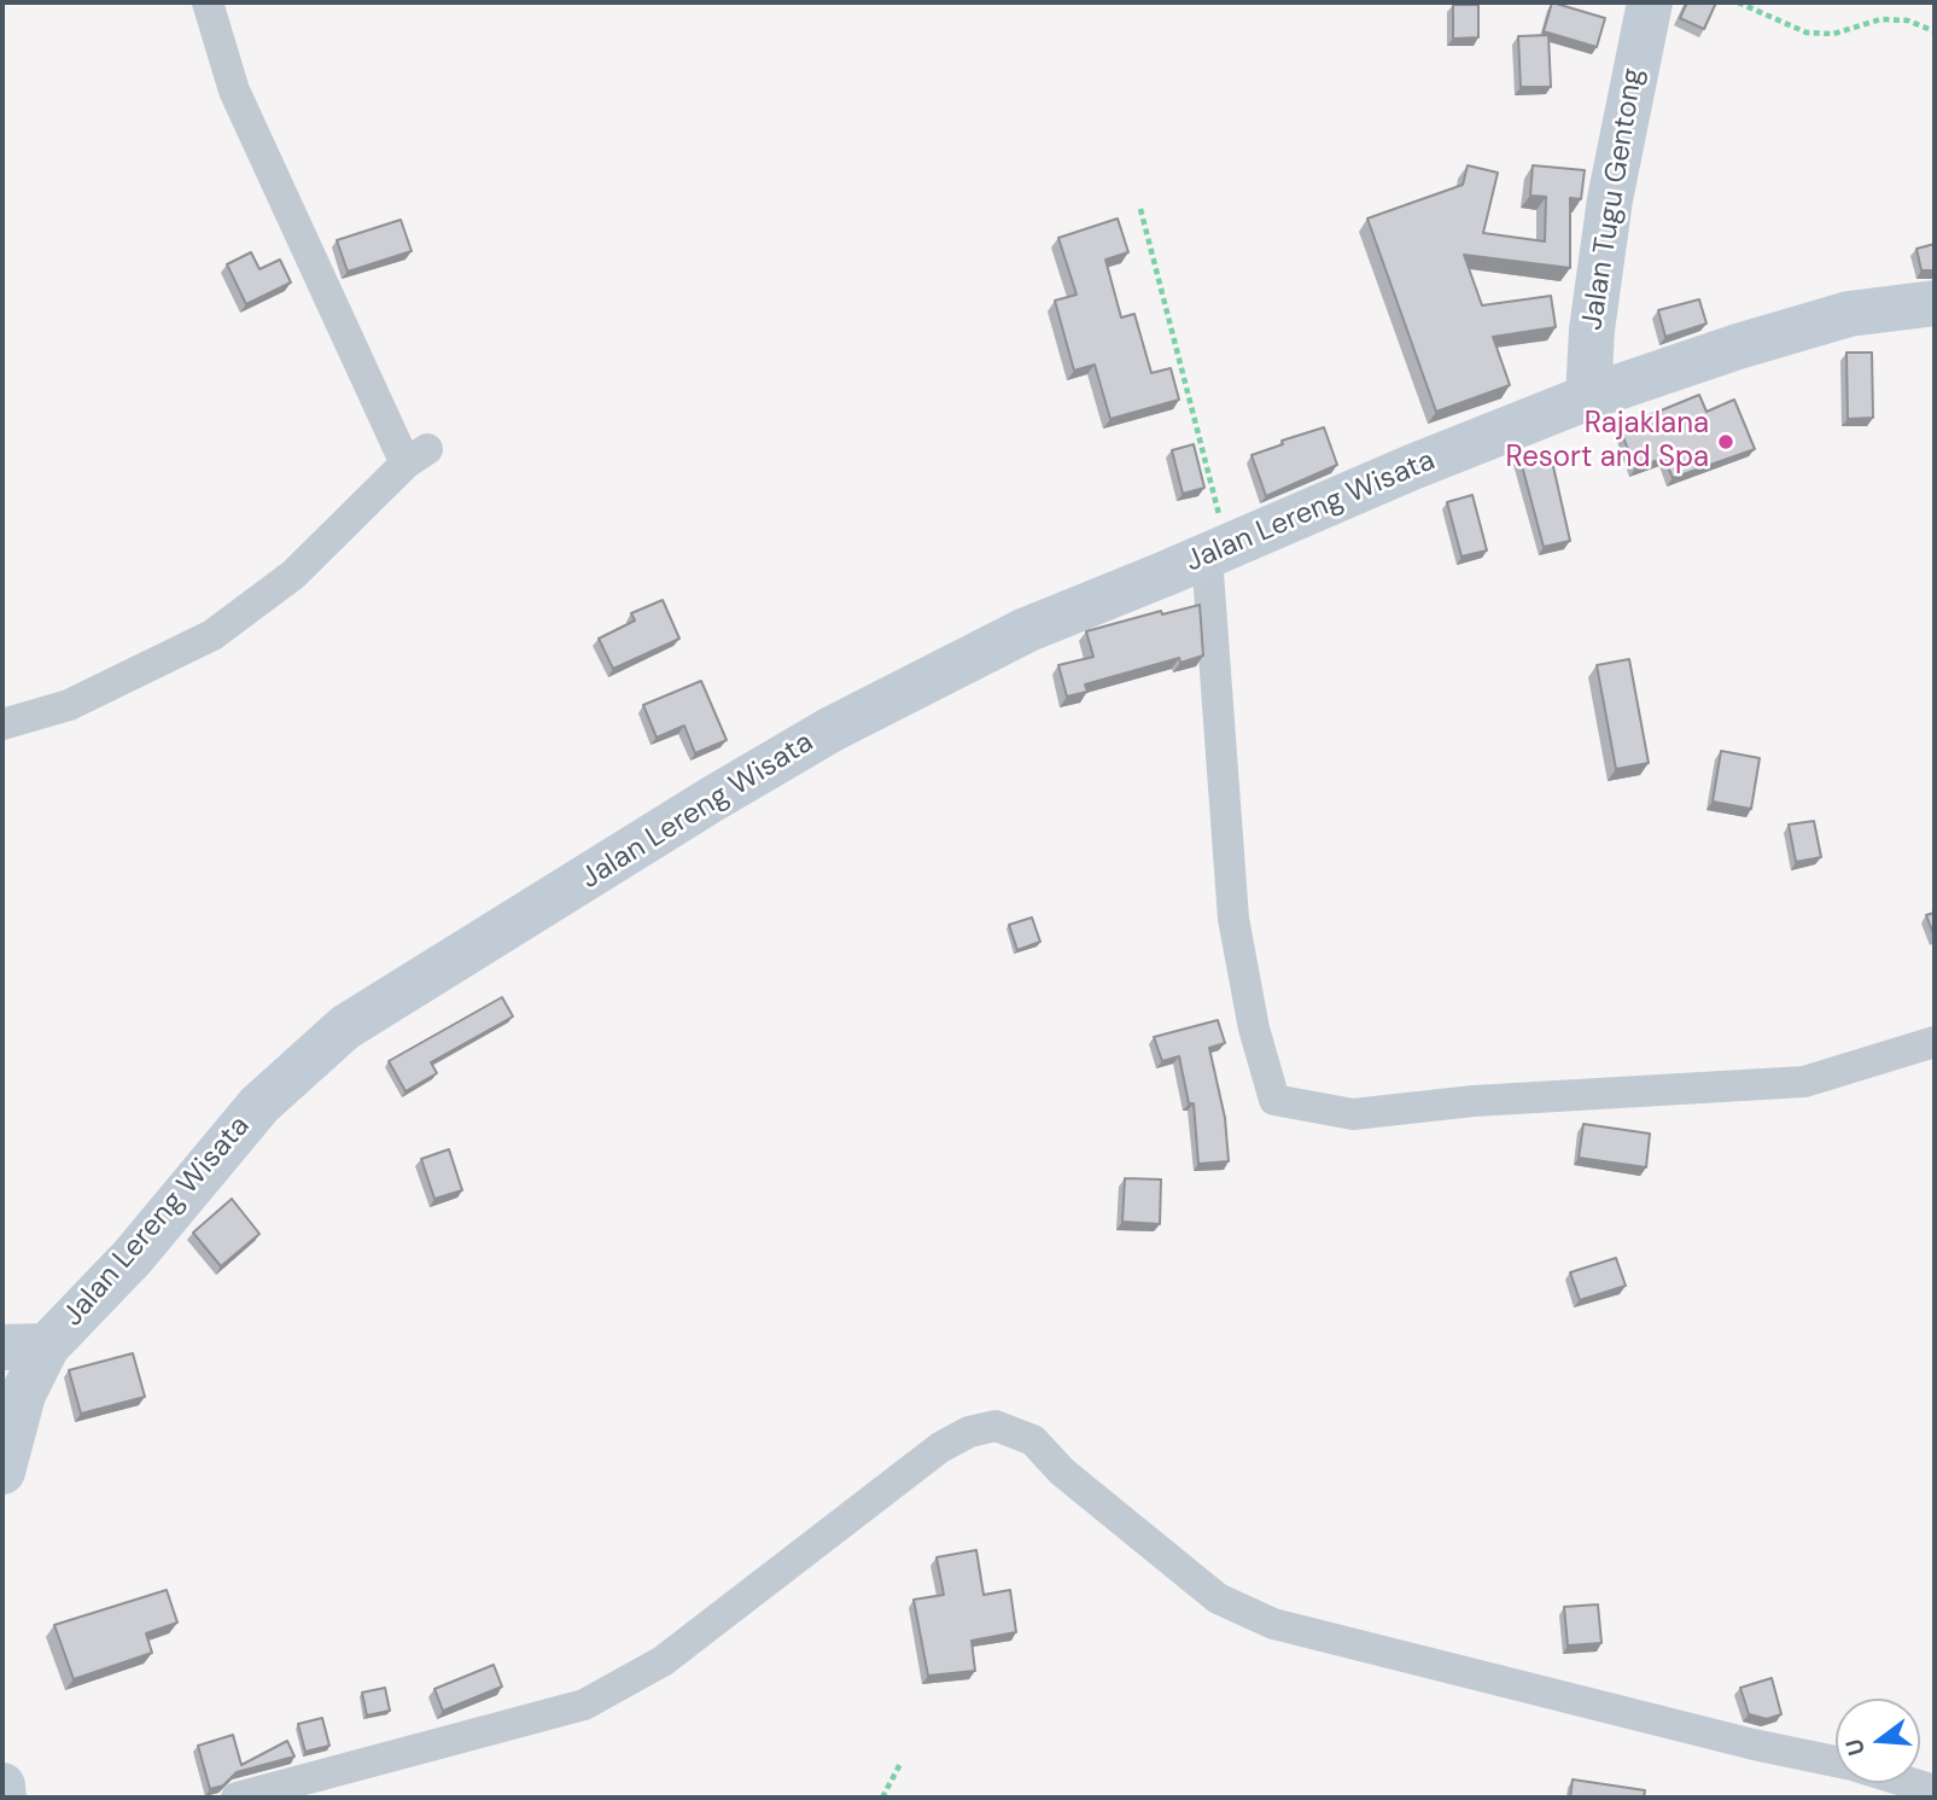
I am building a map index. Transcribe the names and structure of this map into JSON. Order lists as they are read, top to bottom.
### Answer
{
  "streets": {
    "main road": ["Jalan Tugu Gentong", "Jalan Lereng Wisata"]
  },
  "crossings": [
    ["Jalan Tugu Gentong", "Jalan Lereng Wisata"]
  ],
  "places": ["Rajaklana Resort and Spa"],
  "north": "left"
}
